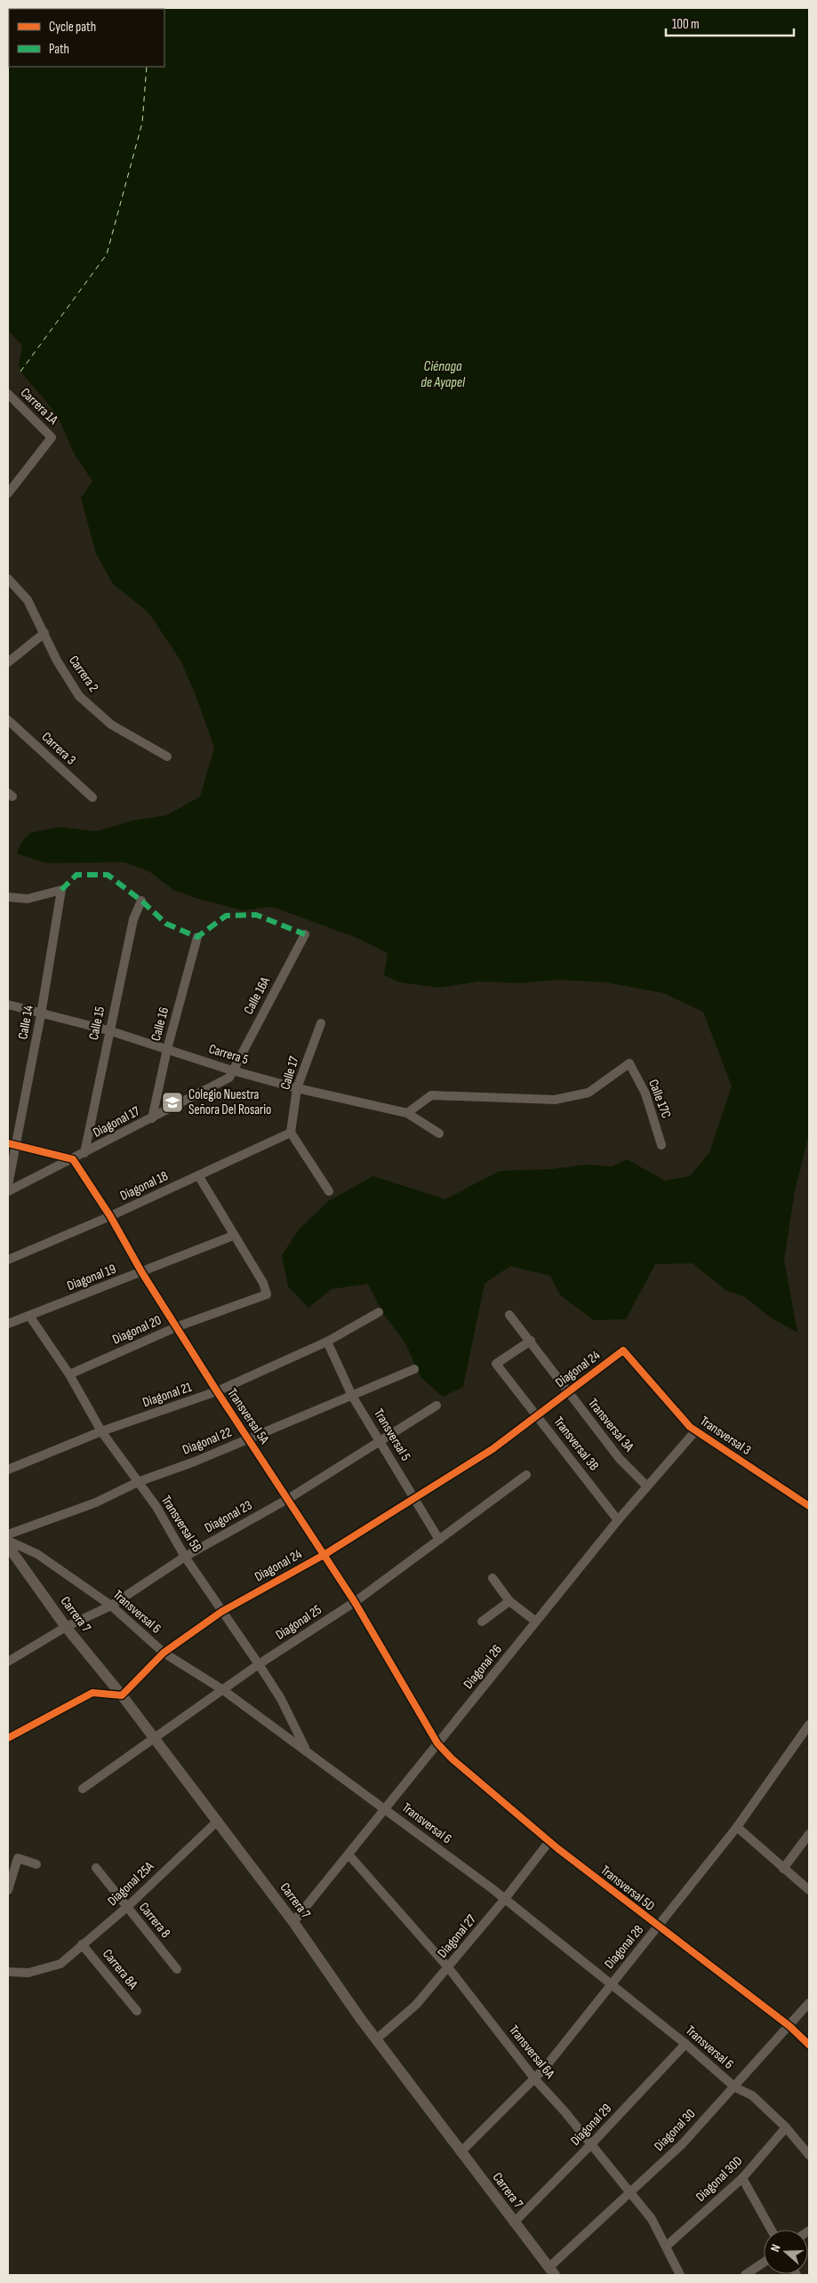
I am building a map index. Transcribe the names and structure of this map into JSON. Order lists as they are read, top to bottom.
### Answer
{
  "streets": {
    "main road": ["Carrera 7"],
    "street": [
      "Carrera 1A",
      "Carrera 2",
      "Carrera 3",
      "Calle 16A",
      "Calle 14",
      "Calle 15",
      "Calle 16",
      "Carrera 5",
      "Calle 17",
      "Calle 17C",
      "Diagonal 17",
      "Diagonal 18",
      "Diagonal 19",
      "Diagonal 20",
      "Diagonal 24",
      "Diagonal 21",
      "Transversal 5A",
      "Transversal 3A",
      "Transversal 5",
      "Transversal 3",
      "Diagonal 22",
      "Transversal 3B",
      "Diagonal 23",
      "Transversal 5B",
      "Transversal 6",
      "Diagonal 25",
      "Diagonal 26",
      "Diagonal 25A",
      "Transversal 5D",
      "Carrera 8",
      "Diagonal 27",
      "Diagonal 28",
      "Carrera 8A",
      "Transversal 6A",
      "Diagonal 29",
      "Diagonal 30",
      "Diagonal 30D"
    ]
  },
  "crossings": [
    ["Calle 16A", "Carrera 5"],
    ["Calle 16A", "Diagonal 17"],
    ["Calle 14", "Carrera 5"],
    ["Calle 15", "Carrera 5"],
    ["Calle 15", "Diagonal 17"],
    ["Calle 16", "Carrera 5"],
    ["Calle 16", "Diagonal 17"],
    ["Carrera 5", "Calle 17"],
    ["Carrera 5", "Calle 17C"],
    ["Carrera 5", "Diagonal 17"],
    ["Calle 17", "Diagonal 18"],
    ["Diagonal 17", "Transversal 5A"],
    ["Diagonal 18", "Transversal 5A"],
    ["Diagonal 19", "Diagonal 20"],
    ["Diagonal 19", "Transversal 5A"],
    ["Diagonal 19", "Transversal 5B"],
    ["Diagonal 20", "Transversal 5A"],
    ["Diagonal 20", "Transversal 5B"],
    ["Diagonal 24", "Transversal 5A"],
    ["Diagonal 24", "Transversal 3A"],
    ["Diagonal 24", "Transversal 5"],
    ["Diagonal 24", "Transversal 3"],
    ["Diagonal 24", "Transversal 3B"],
    ["Diagonal 24", "Transversal 5B"],
    ["Diagonal 24", "Transversal 6"],
    ["Diagonal 24", "Carrera 7"],
    ["Diagonal 21", "Transversal 5A"],
    ["Diagonal 21", "Transversal 5"],
    ["Diagonal 21", "Transversal 5B"],
    ["Transversal 5A", "Diagonal 22"],
    ["Transversal 5A", "Diagonal 23"],
    ["Transversal 5A", "Diagonal 25"],
    ["Transversal 5A", "Diagonal 26"],
    ["Transversal 5A", "Transversal 5D"],
    ["Transversal 3A", "Transversal 3B"],
    ["Transversal 3A", "Diagonal 26"],
    ["Transversal 5", "Diagonal 22"],
    ["Transversal 5", "Diagonal 23"],
    ["Transversal 5", "Diagonal 25"],
    ["Transversal 3", "Diagonal 26"],
    ["Diagonal 22", "Transversal 5B"],
    ["Transversal 3B", "Diagonal 26"],
    ["Diagonal 23", "Transversal 5B"],
    ["Diagonal 23", "Transversal 6"],
    ["Diagonal 23", "Carrera 7"],
    ["Transversal 5B", "Transversal 6"],
    ["Transversal 5B", "Diagonal 25"],
    ["Transversal 6", "Diagonal 25"],
    ["Transversal 6", "Diagonal 26"],
    ["Transversal 6", "Diagonal 27"],
    ["Transversal 6", "Diagonal 28"],
    ["Transversal 6", "Diagonal 29"],
    ["Transversal 6", "Diagonal 30"],
    ["Transversal 6", "Diagonal 30D"],
    ["Carrera 7", "Diagonal 25"],
    ["Carrera 7", "Diagonal 26"],
    ["Carrera 7", "Diagonal 25A"],
    ["Carrera 7", "Diagonal 27"],
    ["Carrera 7", "Diagonal 28"],
    ["Carrera 7", "Diagonal 29"],
    ["Carrera 7", "Diagonal 30"],
    ["Diagonal 26", "Transversal 5D"],
    ["Diagonal 26", "Transversal 6A"],
    ["Diagonal 25A", "Carrera 8"],
    ["Diagonal 25A", "Carrera 8A"],
    ["Transversal 5D", "Diagonal 27"],
    ["Transversal 5D", "Diagonal 28"],
    ["Transversal 5D", "Diagonal 30"],
    ["Diagonal 27", "Transversal 6A"],
    ["Diagonal 28", "Transversal 6A"],
    ["Transversal 6A", "Diagonal 29"],
    ["Transversal 6A", "Diagonal 30"],
    ["Transversal 6A", "Diagonal 30D"]
  ],
  "water": ["Ciénaga de Ayapel"],
  "places": {
    "school or university": ["Colegio Nuestra Señora Del Rosario"]
  },
  "legend": ["Cycle path", "Path"],
  "scale_bar": "100 m",
  "north": "left"
}
